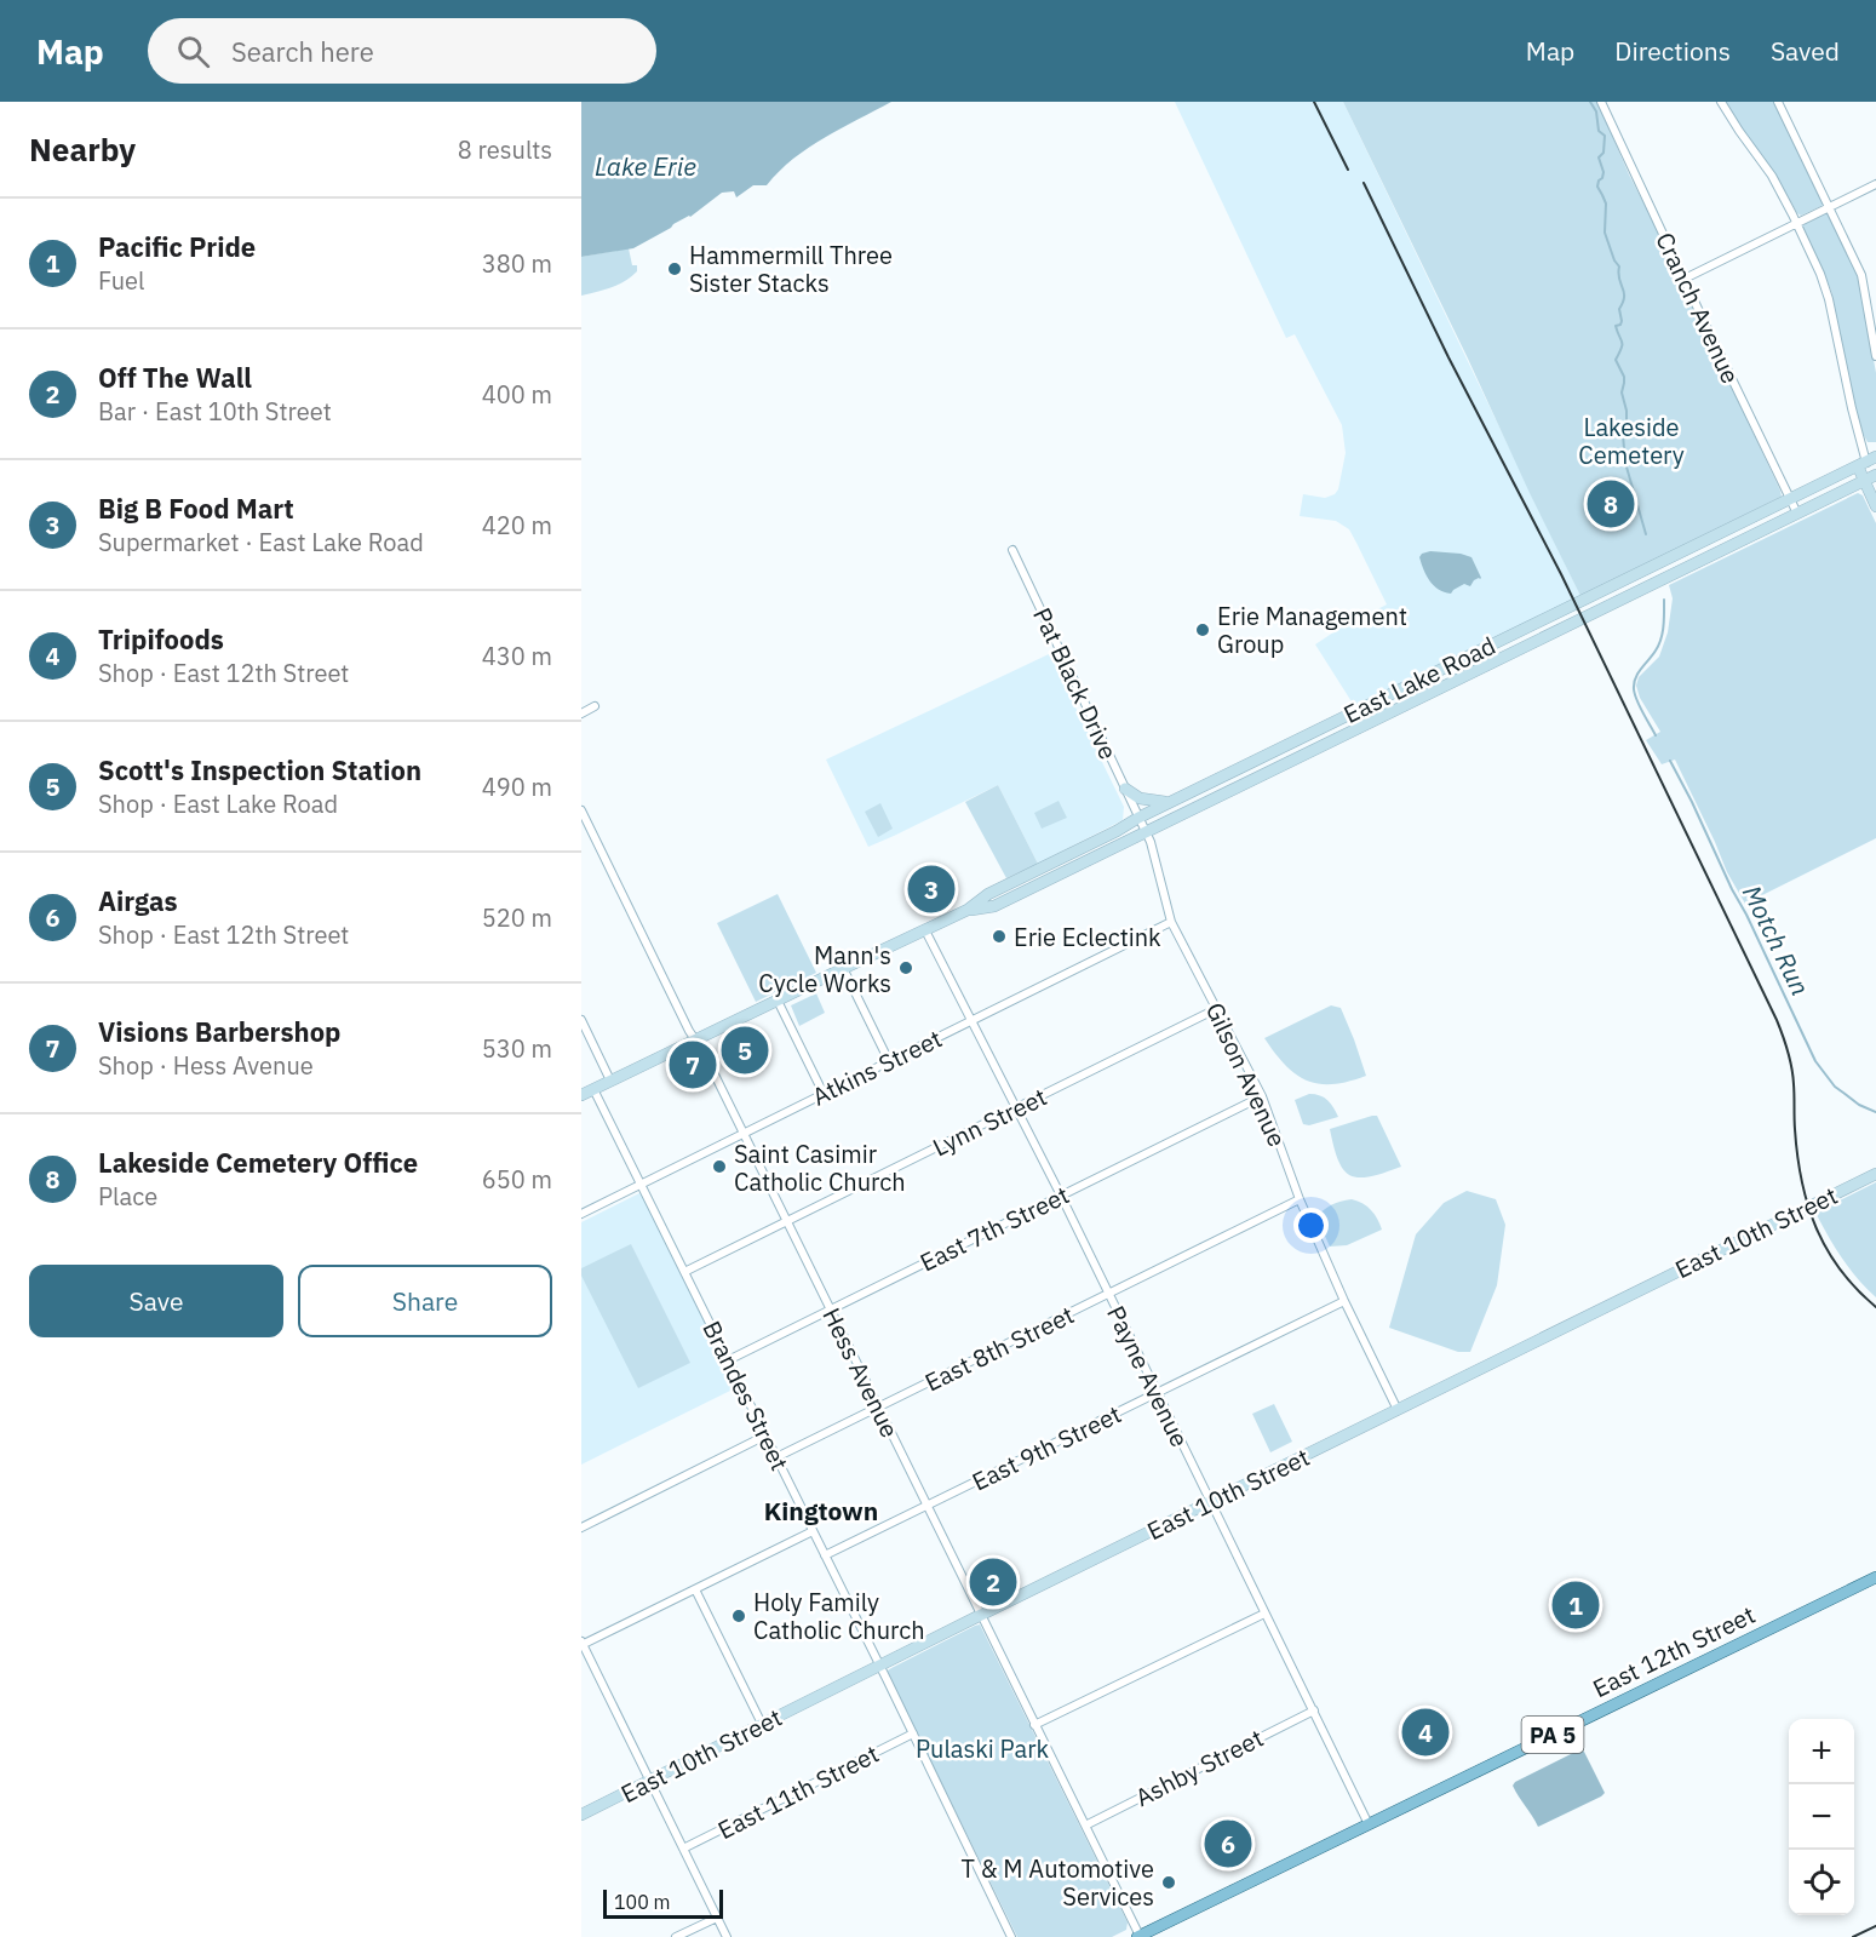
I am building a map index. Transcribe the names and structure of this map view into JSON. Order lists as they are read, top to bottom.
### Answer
{
  "streets": {
    "main road": [
      "East Lake Road",
      "East 10th Street",
      "East 12th Street",
      "PA 5"
    ],
    "street": [
      "Cranch Avenue",
      "Pat Black Drive",
      "Atkins Street",
      "Gilson Avenue",
      "Lynn Street",
      "East 7th Street",
      "East 8th Street",
      "Hess Avenue",
      "Payne Avenue",
      "Brandes Street",
      "East 9th Street",
      "Ashby Street",
      "East 11th Street"
    ]
  },
  "crossings": [
    ["Cranch Avenue", "East Lake Road"],
    ["East Lake Road", "Pat Black Drive"],
    ["East Lake Road", "Gilson Avenue"],
    ["East Lake Road", "Hess Avenue"],
    ["East Lake Road", "Payne Avenue"],
    ["East Lake Road", "Brandes Street"],
    ["Pat Black Drive", "Gilson Avenue"],
    ["Atkins Street", "Gilson Avenue"],
    ["Atkins Street", "Hess Avenue"],
    ["Atkins Street", "Payne Avenue"],
    ["Atkins Street", "Brandes Street"],
    ["Gilson Avenue", "Lynn Street"],
    ["Gilson Avenue", "East 7th Street"],
    ["Gilson Avenue", "East 10th Street"],
    ["Gilson Avenue", "East 8th Street"],
    ["Gilson Avenue", "East 9th Street"],
    ["Lynn Street", "Hess Avenue"],
    ["Lynn Street", "Payne Avenue"],
    ["Lynn Street", "Brandes Street"],
    ["East 7th Street", "Hess Avenue"],
    ["East 7th Street", "Payne Avenue"],
    ["East 7th Street", "Brandes Street"],
    ["East 10th Street", "Hess Avenue"],
    ["East 10th Street", "Payne Avenue"],
    ["East 10th Street", "Brandes Street"],
    ["East 8th Street", "Hess Avenue"],
    ["East 8th Street", "Payne Avenue"],
    ["East 8th Street", "Brandes Street"],
    ["Hess Avenue", "East 9th Street"],
    ["Hess Avenue", "East 12th Street"],
    ["Hess Avenue", "Ashby Street"],
    ["Payne Avenue", "East 9th Street"],
    ["Payne Avenue", "East 12th Street"],
    ["Payne Avenue", "Ashby Street"],
    ["Brandes Street", "East 9th Street"],
    ["Brandes Street", "East 11th Street"]
  ],
  "districts": ["Kingtown"],
  "water": ["Lake Erie", "Motch Run"],
  "parks": ["Lakeside Cemetery", "Pulaski Park"],
  "places": [
    "Hammermill Three Sister Stacks",
    "Erie Management Group",
    "Erie Eclectink",
    "Mann's Cycle Works",
    "Saint Casimir Catholic Church",
    "Holy Family Catholic Church",
    "T & M Automotive Services"
  ],
  "scale_bar": "100 m",
  "page": {
    "header": "Map",
    "search": "Search here",
    "nav": ["Map", "Directions", "Saved"],
    "heading": ["Nearby", "8 results"],
    "list": [
      {
        "mark": "1",
        "name": "Pacific Pride",
        "note": "Fuel",
        "value": "380 m"
      },
      {
        "mark": "2",
        "name": "Off The Wall",
        "note": "Bar · East 10th Street",
        "value": "400 m"
      },
      {
        "mark": "3",
        "name": "Big B Food Mart",
        "note": "Supermarket · East Lake Road",
        "value": "420 m"
      },
      {
        "mark": "4",
        "name": "Tripifoods",
        "note": "Shop · East 12th Street",
        "value": "430 m"
      },
      {
        "mark": "5",
        "name": "Scott's Inspection Station",
        "note": "Shop · East Lake Road",
        "value": "490 m"
      },
      {
        "mark": "6",
        "name": "Airgas",
        "note": "Shop · East 12th Street",
        "value": "520 m"
      },
      {
        "mark": "7",
        "name": "Visions Barbershop",
        "note": "Shop · Hess Avenue",
        "value": "530 m"
      },
      {
        "mark": "8",
        "name": "Lakeside Cemetery Office",
        "note": "Place",
        "value": "650 m"
      }
    ],
    "pins": [
      "8",
      "3",
      "5",
      "7",
      "2",
      "1",
      "4",
      "6"
    ],
    "buttons": ["Save", "Share"],
    "map_buttons": ["+", "−"],
    "scale": "100 m"
  }
}
